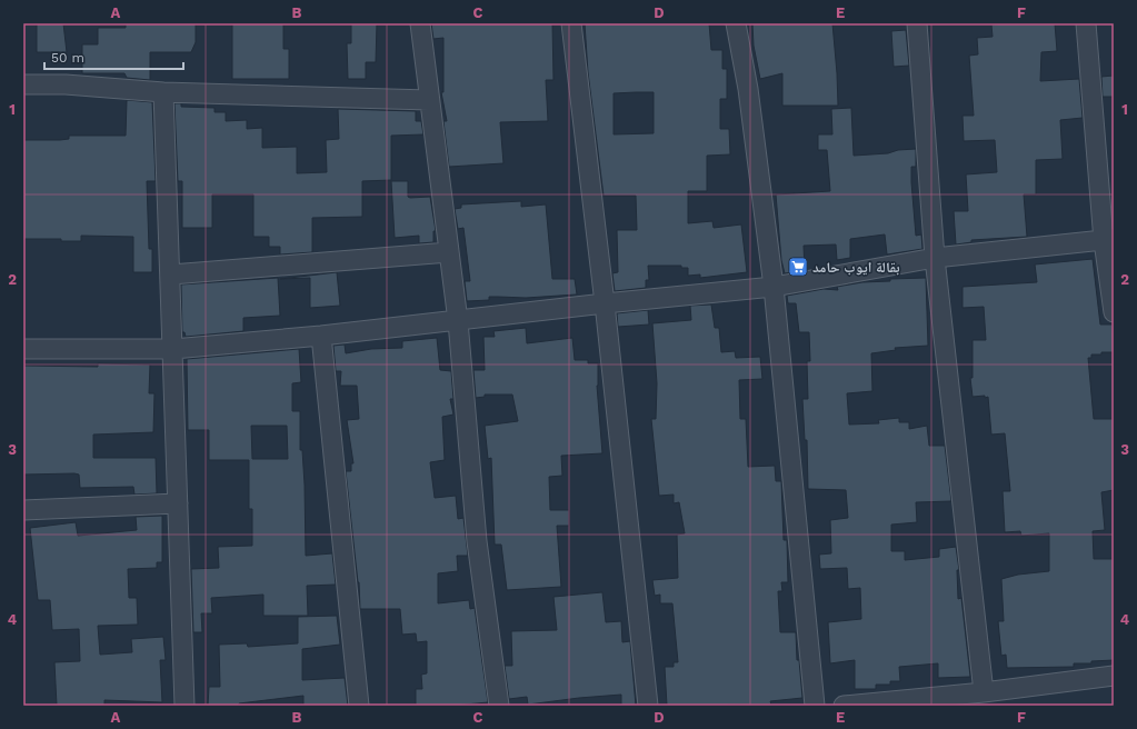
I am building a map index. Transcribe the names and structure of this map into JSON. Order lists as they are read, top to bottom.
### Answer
{
  "places": {
    "supermarket": ["بقالة ايوب حامد"]
  },
  "scale_bar": "50 m",
  "grid": {
    "columns": [
      "A",
      "B",
      "C",
      "D",
      "E",
      "F"
    ],
    "rows": [
      "1",
      "2",
      "3",
      "4"
    ]
  }
}
